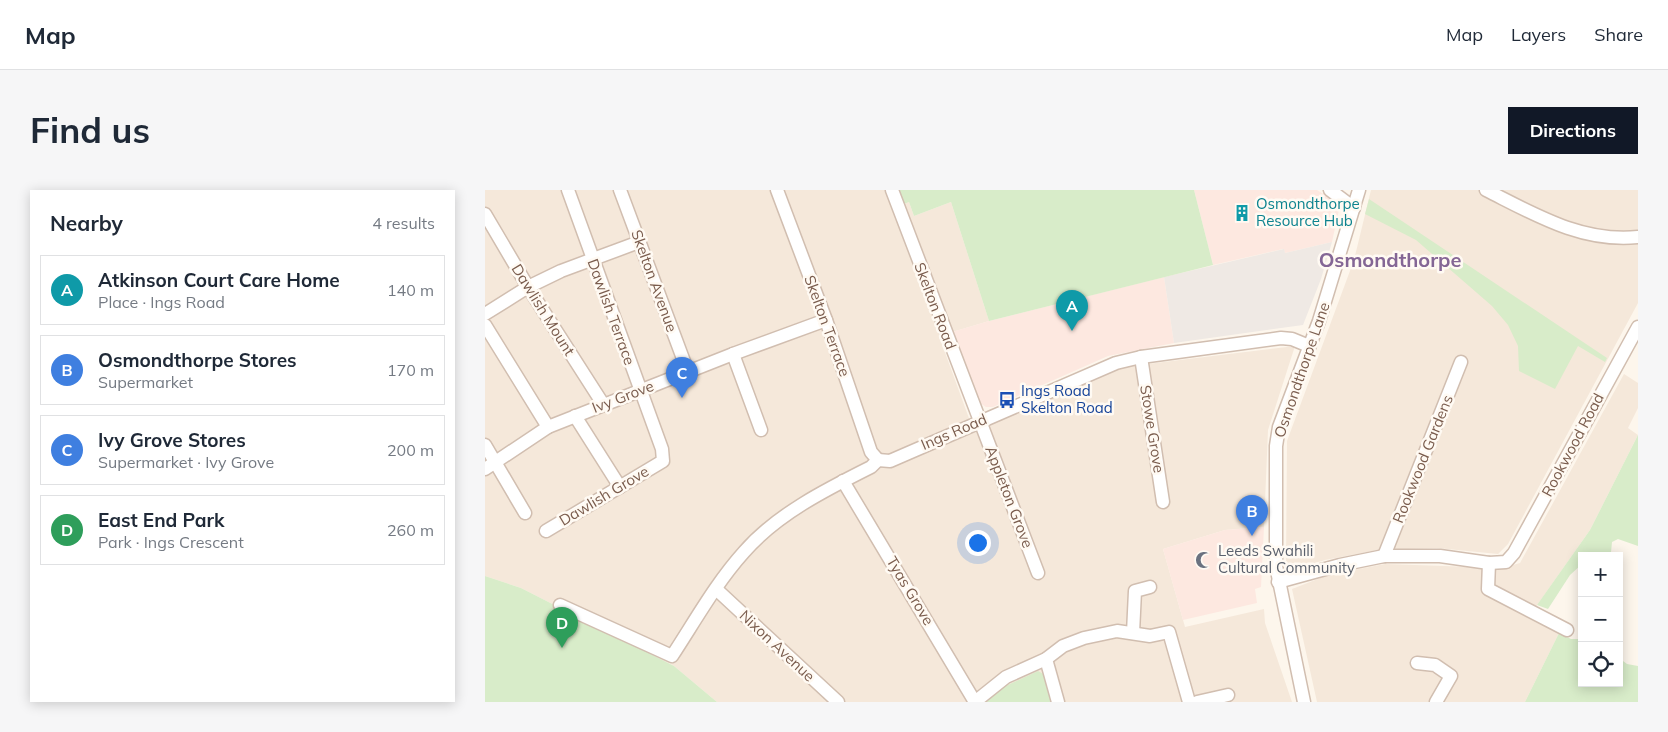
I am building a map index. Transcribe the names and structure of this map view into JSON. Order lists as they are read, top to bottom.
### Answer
{
  "streets": {
    "street": [
      "Skelton Avenue",
      "Skelton Road",
      "Dawlish Mount",
      "Dawlish Terrace",
      "Skelton Terrace",
      "Osmondthorpe Lane",
      "Ivy Grove",
      "Stowe Grove",
      "Ings Road",
      "Rookwood Road",
      "Rookwood Gardens",
      "Dawlish Grove",
      "Appleton Grove",
      "Tyas Grove",
      "Nixon Avenue"
    ]
  },
  "crossings": [
    ["Skelton Avenue", "Ivy Grove"],
    ["Skelton Road", "Ings Road"],
    ["Skelton Road", "Appleton Grove"],
    ["Dawlish Mount", "Ivy Grove"],
    ["Dawlish Terrace", "Ivy Grove"],
    ["Dawlish Terrace", "Dawlish Grove"],
    ["Skelton Terrace", "Ivy Grove"],
    ["Skelton Terrace", "Ings Road"],
    ["Osmondthorpe Lane", "Ings Road"],
    ["Stowe Grove", "Ings Road"],
    ["Ings Road", "Appleton Grove"],
    ["Ings Road", "Tyas Grove"],
    ["Ings Road", "Nixon Avenue"]
  ],
  "districts": ["Osmondthorpe"],
  "places": {
    "building": ["Osmondthorpe Resource Hub"],
    "bus stop": ["Ings Road Skelton Road"],
    "mosque": ["Leeds Swahili Cultural Community"]
  },
  "page": {
    "header": "Map",
    "nav": ["Map", "Layers", "Share"],
    "buttons": "Directions",
    "title": "Find us",
    "heading": ["Nearby", "4 results"],
    "list": [
      {
        "mark": "A",
        "name": "Atkinson Court Care Home",
        "note": "Place · Ings Road",
        "value": "140 m"
      },
      {
        "mark": "B",
        "name": "Osmondthorpe Stores",
        "note": "Supermarket",
        "value": "170 m"
      },
      {
        "mark": "C",
        "name": "Ivy Grove Stores",
        "note": "Supermarket · Ivy Grove",
        "value": "200 m"
      },
      {
        "mark": "D",
        "name": "East End Park",
        "note": "Park · Ings Crescent",
        "value": "260 m"
      }
    ],
    "pins": [
      "A",
      "C",
      "B",
      "D"
    ],
    "map_buttons": ["+", "−"]
  }
}
